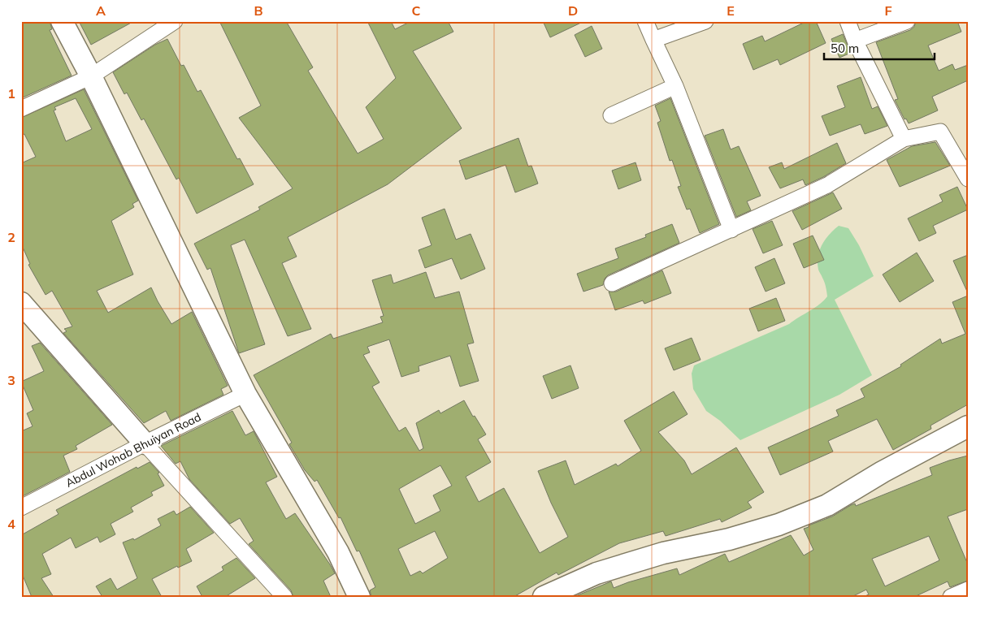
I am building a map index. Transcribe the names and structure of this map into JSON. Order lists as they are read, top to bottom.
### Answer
{
  "streets": {
    "street": ["Abdul Wohab Bhuiyan Road"]
  },
  "scale_bar": "50 m",
  "grid": {
    "columns": [
      "A",
      "B",
      "C",
      "D",
      "E",
      "F"
    ],
    "rows": [
      "1",
      "2",
      "3",
      "4"
    ]
  }
}
